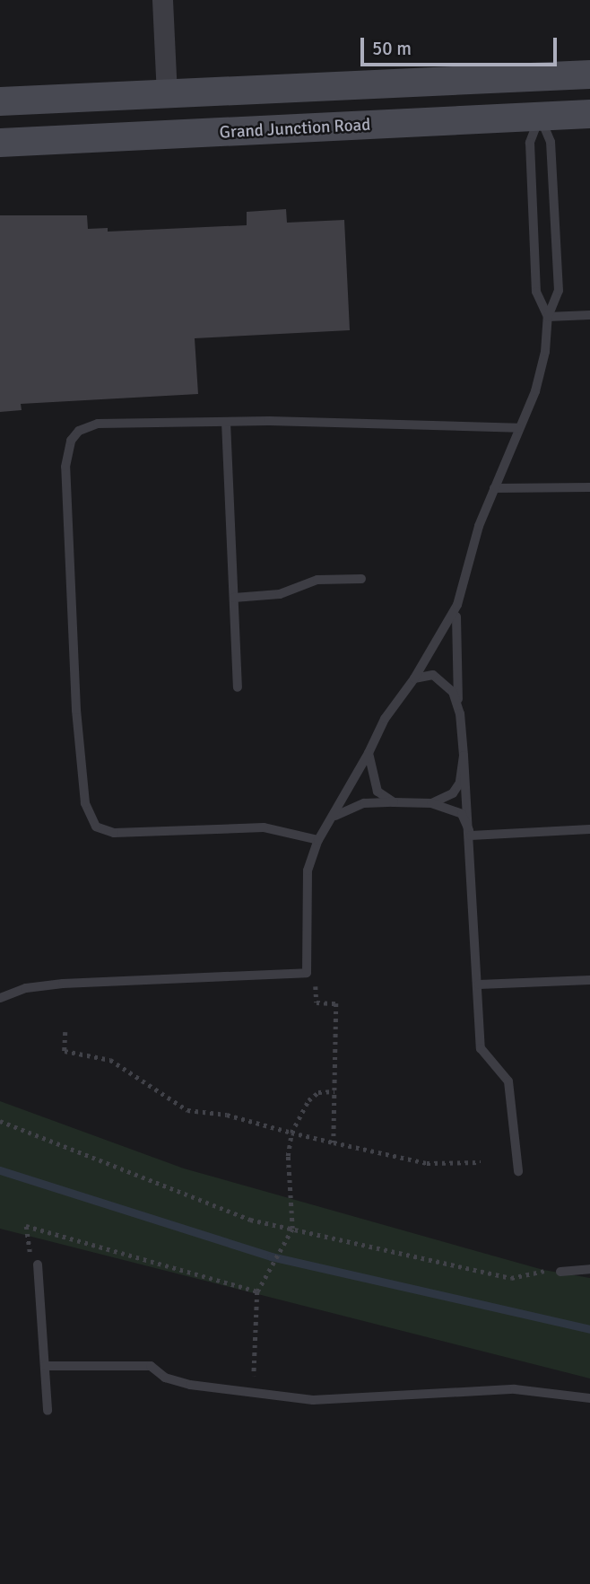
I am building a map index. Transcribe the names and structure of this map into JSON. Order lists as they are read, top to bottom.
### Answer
{
  "streets": {
    "main road": ["Grand Junction Road"]
  },
  "scale_bar": "50 m"
}
